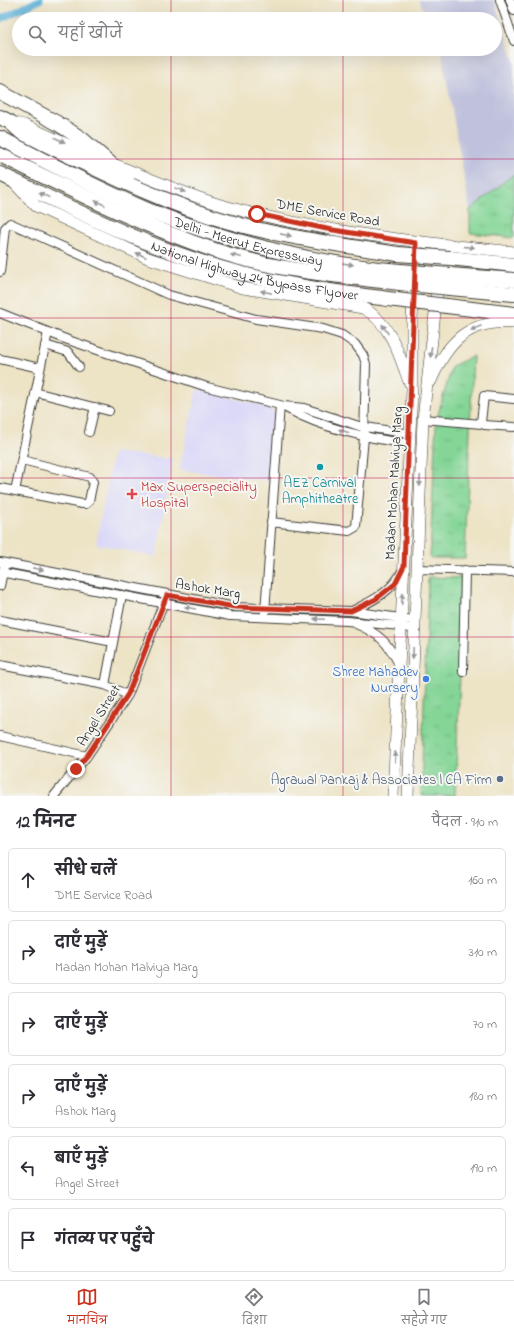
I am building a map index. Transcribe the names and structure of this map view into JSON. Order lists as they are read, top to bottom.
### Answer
{
  "streets": {
    "highway": ["Delhi - Meerut Expressway", "National Highway 24 Bypass Flyover"],
    "main road": ["DME Service Road", "Madan Mohan Malviya Marg"],
    "street": ["Ashok Marg", "Angel Street"]
  },
  "crossings": [
    ["DME Service Road", "Madan Mohan Malviya Marg"],
    ["Madan Mohan Malviya Marg", "Ashok Marg"],
    ["Ashok Marg", "Angel Street"]
  ],
  "places": {
    "other": ["AEZ Carnival Amphitheatre", "Shree Mahadev Nursery", "Agrawal Pankaj & Associates | CA Firm"],
    "health": ["Max Superspeciality Hospital"]
  },
  "page": {
    "search": "यहाँ खोजें",
    "heading": ["12 मिनट", "पैदल · 910 m"],
    "list": [
      ["सीधे चलें", "DME Service Road", "160 m"],
      ["दाएँ मुड़ें", "Madan Mohan Malviya Marg", "310 m"],
      ["दाएँ मुड़ें", "70 m"],
      ["दाएँ मुड़ें", "Ashok Marg", "180 m"],
      ["बाएँ मुड़ें", "Angel Street", "190 m"],
      "गंतव्य पर पहुँचे"
    ],
    "nav": ["मानचित्र", "दिशा", "सहेजे गए"]
  }
}
